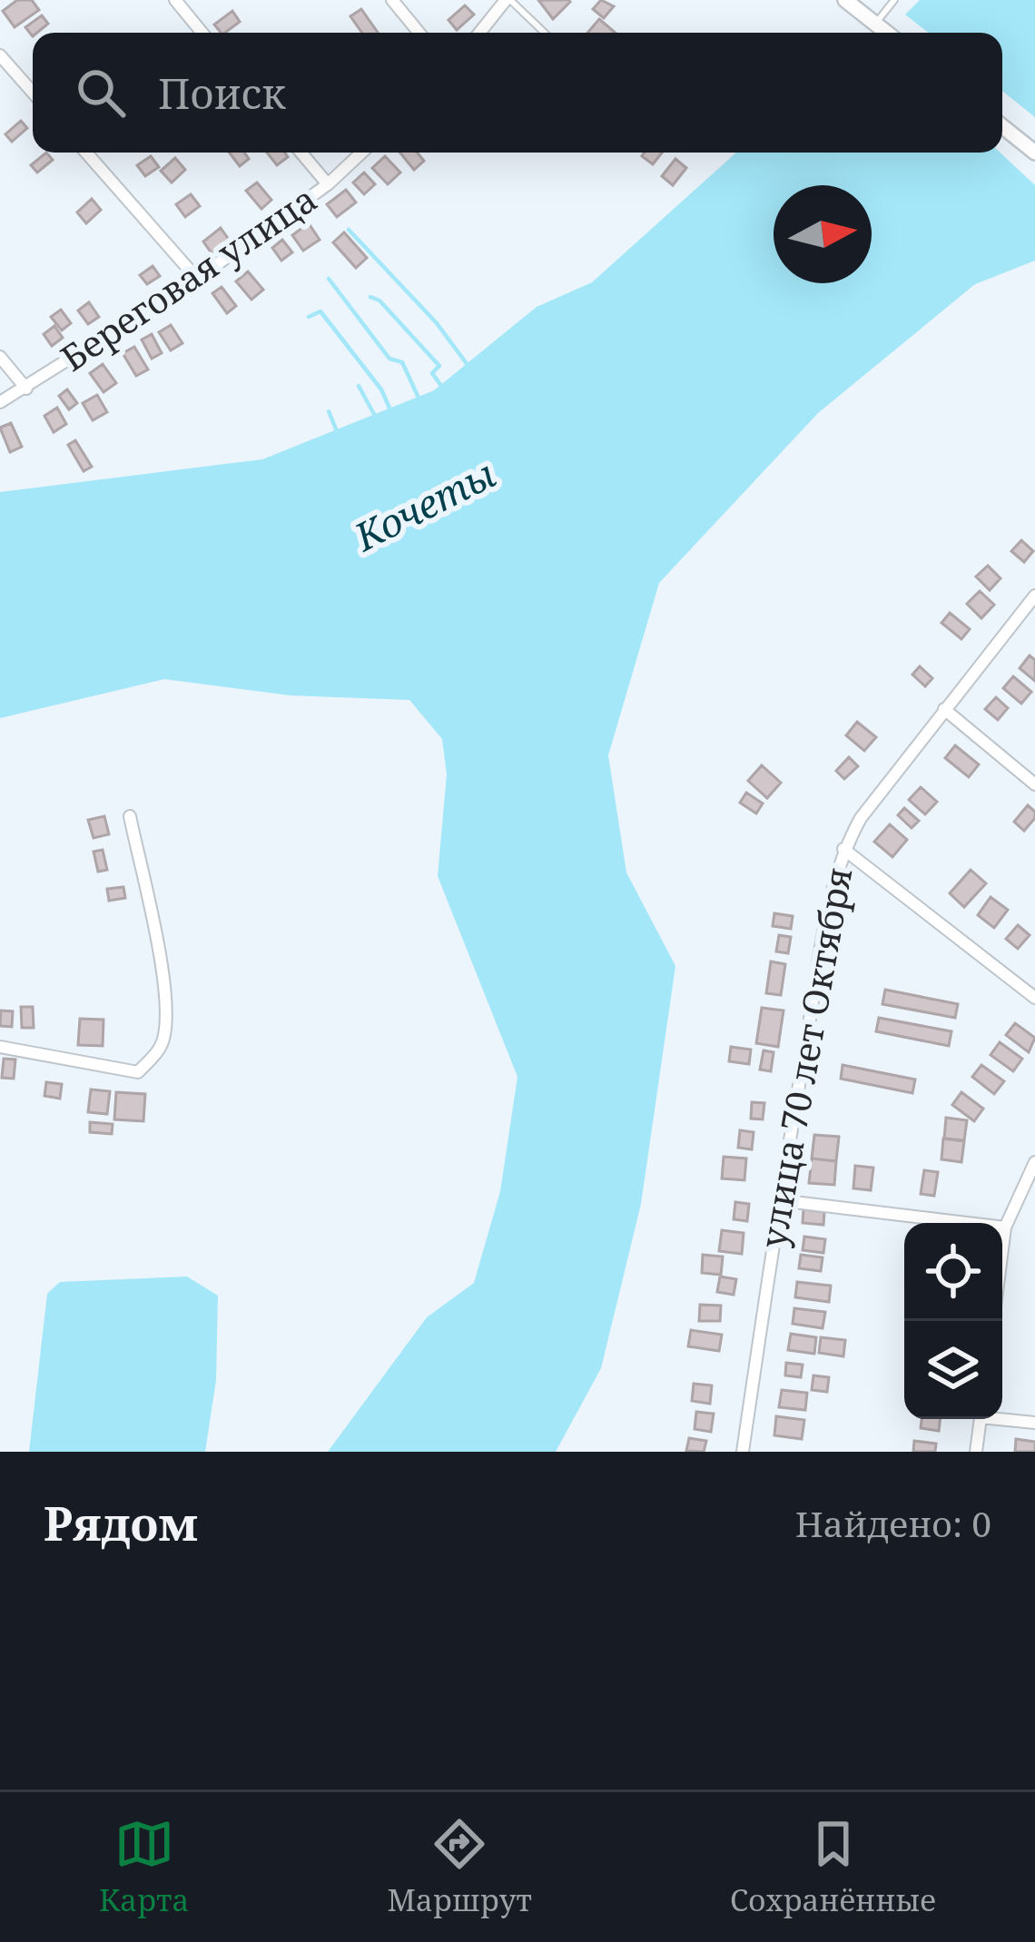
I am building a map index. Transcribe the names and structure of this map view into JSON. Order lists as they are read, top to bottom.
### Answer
{
  "streets": {
    "street": ["Береговая улица", "улица 70 лет Октября"]
  },
  "water": ["Кочеты"],
  "north": "right",
  "page": {
    "search": "Поиск",
    "heading": ["Рядом", "Найдено: 0"],
    "nav": ["Карта", "Маршрут", "Сохранённые"]
  }
}
